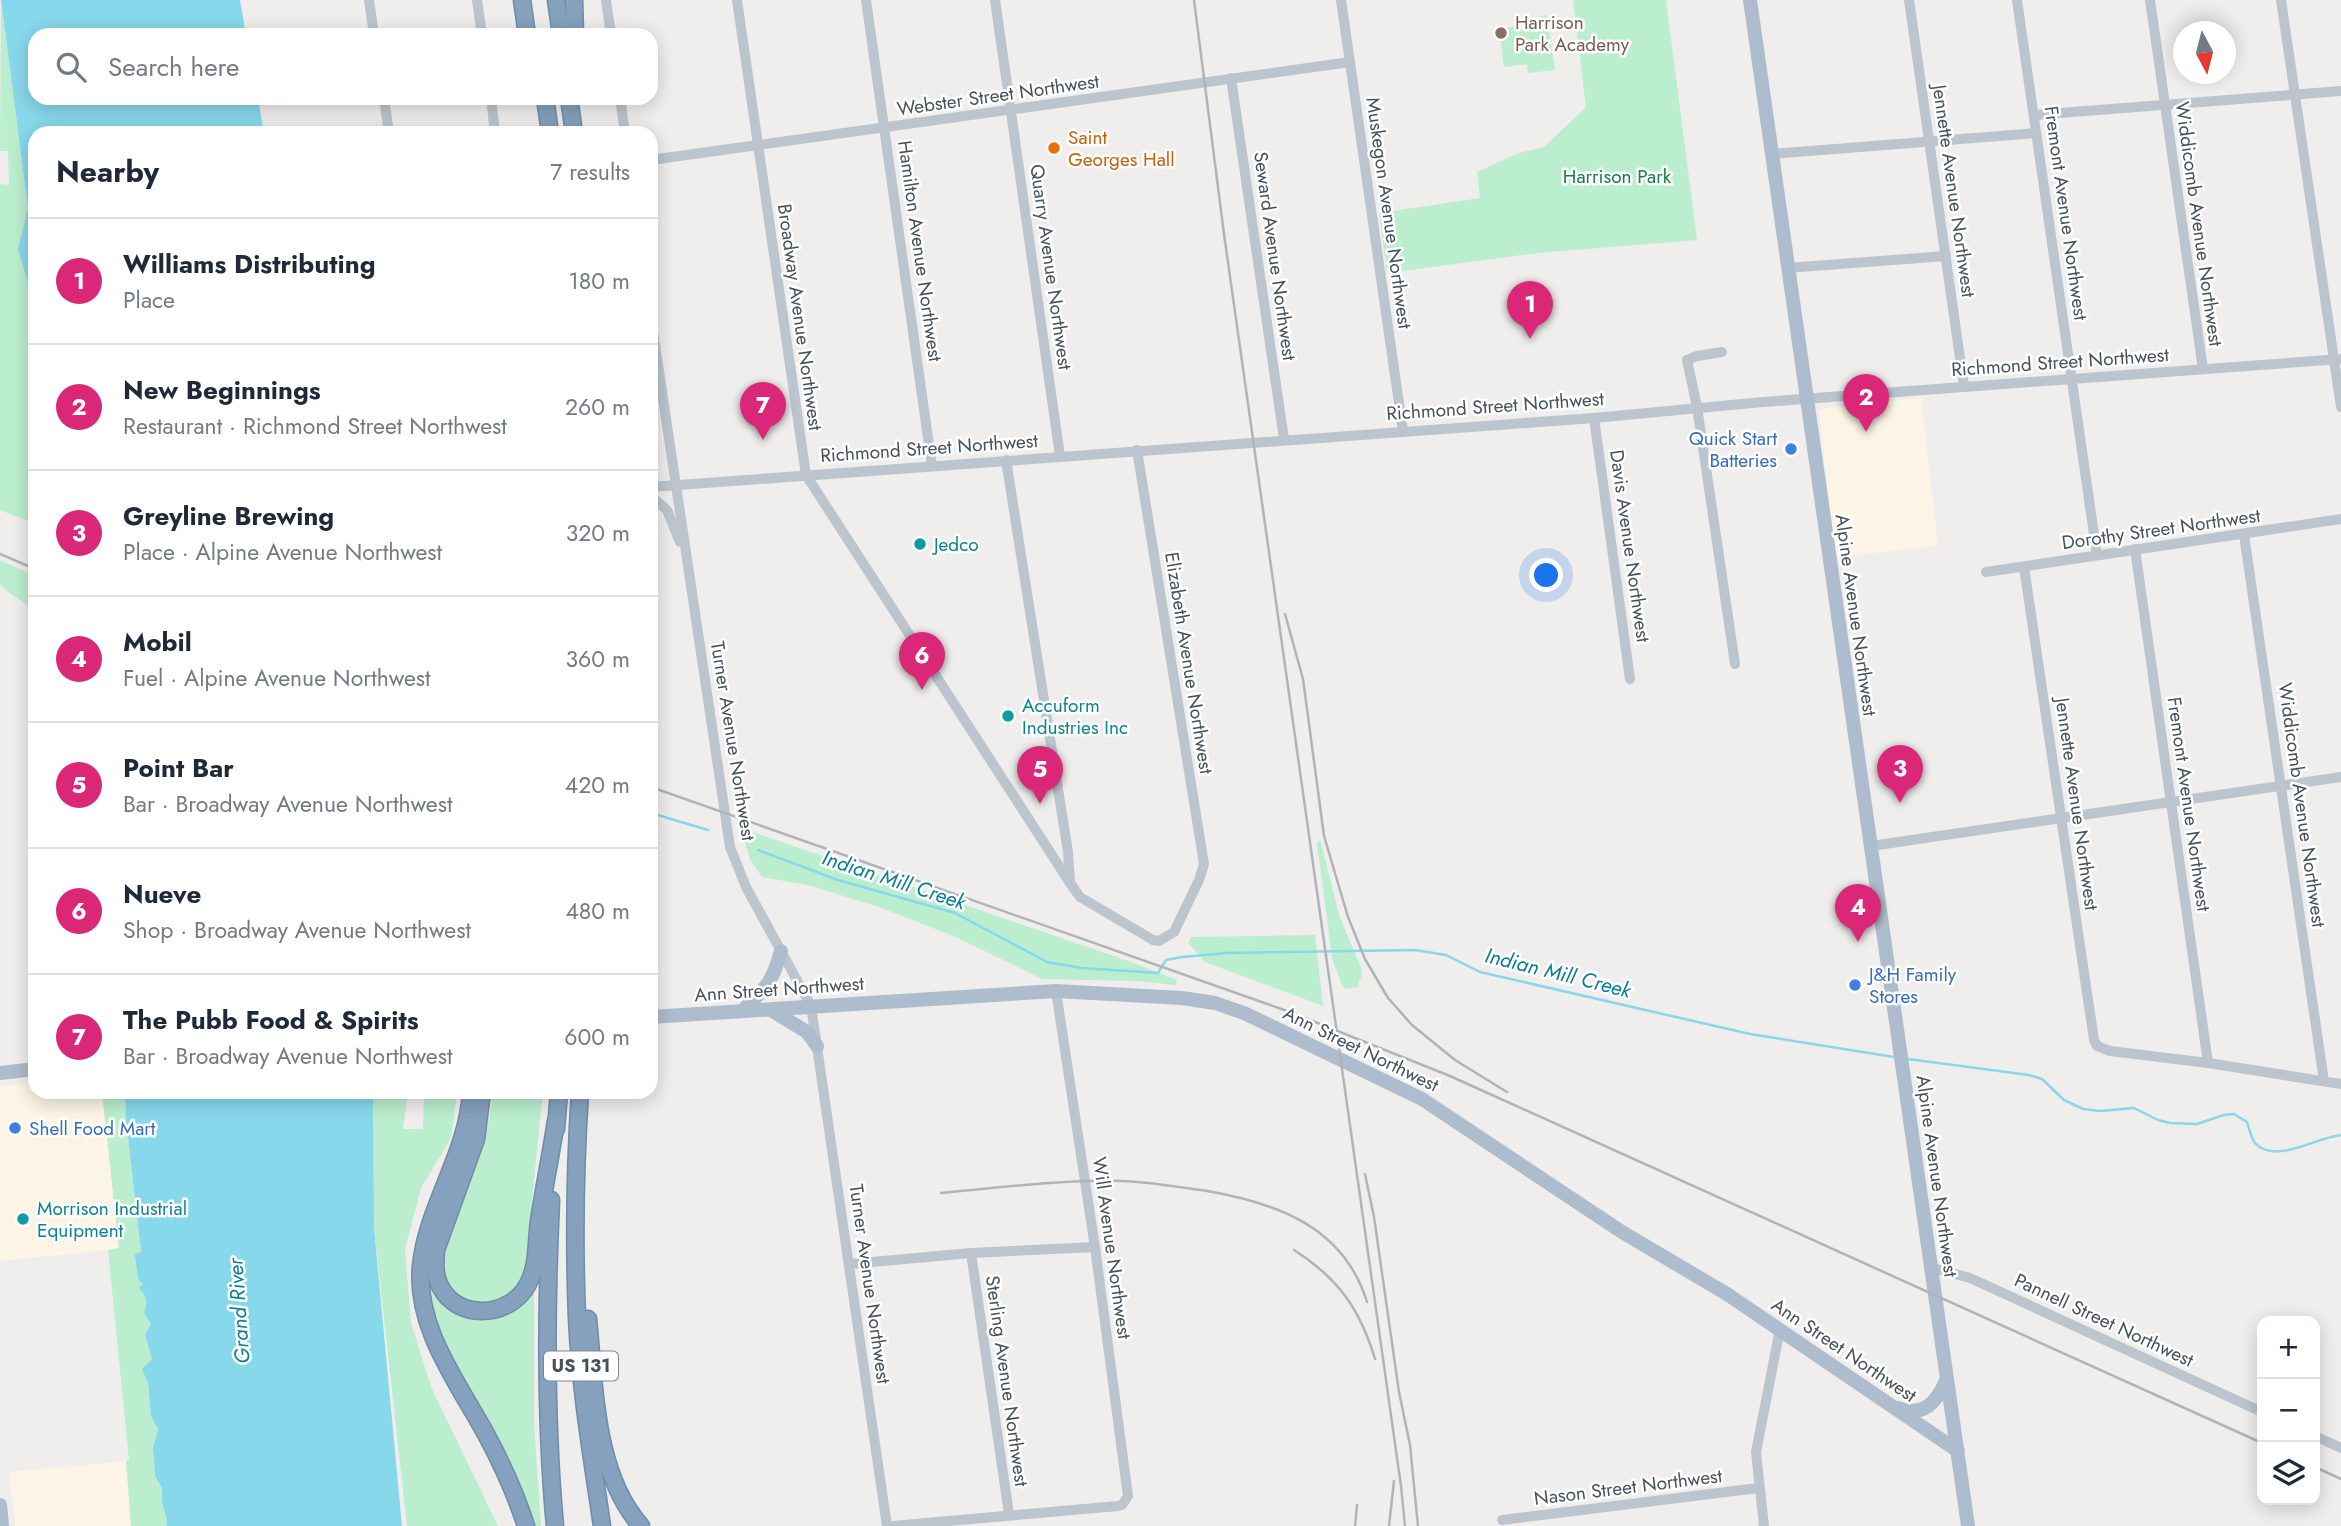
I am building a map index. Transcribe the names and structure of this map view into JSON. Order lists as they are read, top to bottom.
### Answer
{
  "streets": {
    "highway": ["US 131"],
    "main road": ["Alpine Avenue Northwest", "Ann Street Northwest"],
    "street": [
      "Webster Street Northwest",
      "Jennette Avenue Northwest",
      "Muskegon Avenue Northwest",
      "Fremont Avenue Northwest",
      "Widdicomb Avenue Northwest",
      "Hamilton Avenue Northwest",
      "Seward Avenue Northwest",
      "Quarry Avenue Northwest",
      "Broadway Avenue Northwest",
      "Richmond Street Northwest",
      "Dorothy Street Northwest",
      "Davis Avenue Northwest",
      "Elizabeth Avenue Northwest",
      "Turner Avenue Northwest",
      "Will Avenue Northwest",
      "Pannell Street Northwest",
      "Sterling Avenue Northwest",
      "Nason Street Northwest"
    ]
  },
  "crossings": [
    ["Webster Street Northwest", "Muskegon Avenue Northwest"],
    ["Webster Street Northwest", "Hamilton Avenue Northwest"],
    ["Webster Street Northwest", "Seward Avenue Northwest"],
    ["Webster Street Northwest", "Quarry Avenue Northwest"],
    ["Webster Street Northwest", "Broadway Avenue Northwest"],
    ["Jennette Avenue Northwest", "Fremont Avenue Northwest"],
    ["Jennette Avenue Northwest", "Richmond Street Northwest"],
    ["Jennette Avenue Northwest", "Dorothy Street Northwest"],
    ["Muskegon Avenue Northwest", "Richmond Street Northwest"],
    ["Fremont Avenue Northwest", "Richmond Street Northwest"],
    ["Fremont Avenue Northwest", "Dorothy Street Northwest"],
    ["Widdicomb Avenue Northwest", "Richmond Street Northwest"],
    ["Widdicomb Avenue Northwest", "Dorothy Street Northwest"],
    ["Hamilton Avenue Northwest", "Richmond Street Northwest"],
    ["Seward Avenue Northwest", "Richmond Street Northwest"],
    ["Quarry Avenue Northwest", "Richmond Street Northwest"],
    ["Broadway Avenue Northwest", "Richmond Street Northwest"],
    ["Broadway Avenue Northwest", "Elizabeth Avenue Northwest"],
    ["Richmond Street Northwest", "Davis Avenue Northwest"],
    ["Richmond Street Northwest", "Alpine Avenue Northwest"],
    ["Richmond Street Northwest", "Elizabeth Avenue Northwest"],
    ["Richmond Street Northwest", "Turner Avenue Northwest"],
    ["Alpine Avenue Northwest", "Ann Street Northwest"],
    ["Alpine Avenue Northwest", "Pannell Street Northwest"],
    ["Turner Avenue Northwest", "Ann Street Northwest"],
    ["Ann Street Northwest", "Will Avenue Northwest"],
    ["Will Avenue Northwest", "Sterling Avenue Northwest"]
  ],
  "water": ["Indian Mill Creek", "Grand River"],
  "parks": ["Harrison Park"],
  "places": [
    "Harrison Park Academy",
    "Saint Georges Hall",
    "Quick Start Batteries",
    "Jedco",
    "Accuform Industries Inc",
    "J&H Family Stores",
    "Shell Food Mart",
    "Morrison Industrial Equipment"
  ],
  "north": "bottom",
  "page": {
    "search": "Search here",
    "heading": ["Nearby", "7 results"],
    "list": [
      {
        "mark": "1",
        "name": "Williams Distributing",
        "note": "Place",
        "value": "180 m"
      },
      {
        "mark": "2",
        "name": "New Beginnings",
        "note": "Restaurant · Richmond Street Northwest",
        "value": "260 m"
      },
      {
        "mark": "3",
        "name": "Greyline Brewing",
        "note": "Place · Alpine Avenue Northwest",
        "value": "320 m"
      },
      {
        "mark": "4",
        "name": "Mobil",
        "note": "Fuel · Alpine Avenue Northwest",
        "value": "360 m"
      },
      {
        "mark": "5",
        "name": "Point Bar",
        "note": "Bar · Broadway Avenue Northwest",
        "value": "420 m"
      },
      {
        "mark": "6",
        "name": "Nueve",
        "note": "Shop · Broadway Avenue Northwest",
        "value": "480 m"
      },
      {
        "mark": "7",
        "name": "The Pubb Food & Spirits",
        "note": "Bar · Broadway Avenue Northwest",
        "value": "600 m"
      }
    ],
    "pins": [
      "1",
      "2",
      "7",
      "6",
      "3",
      "5",
      "4"
    ],
    "map_buttons": ["+", "−"]
  }
}
